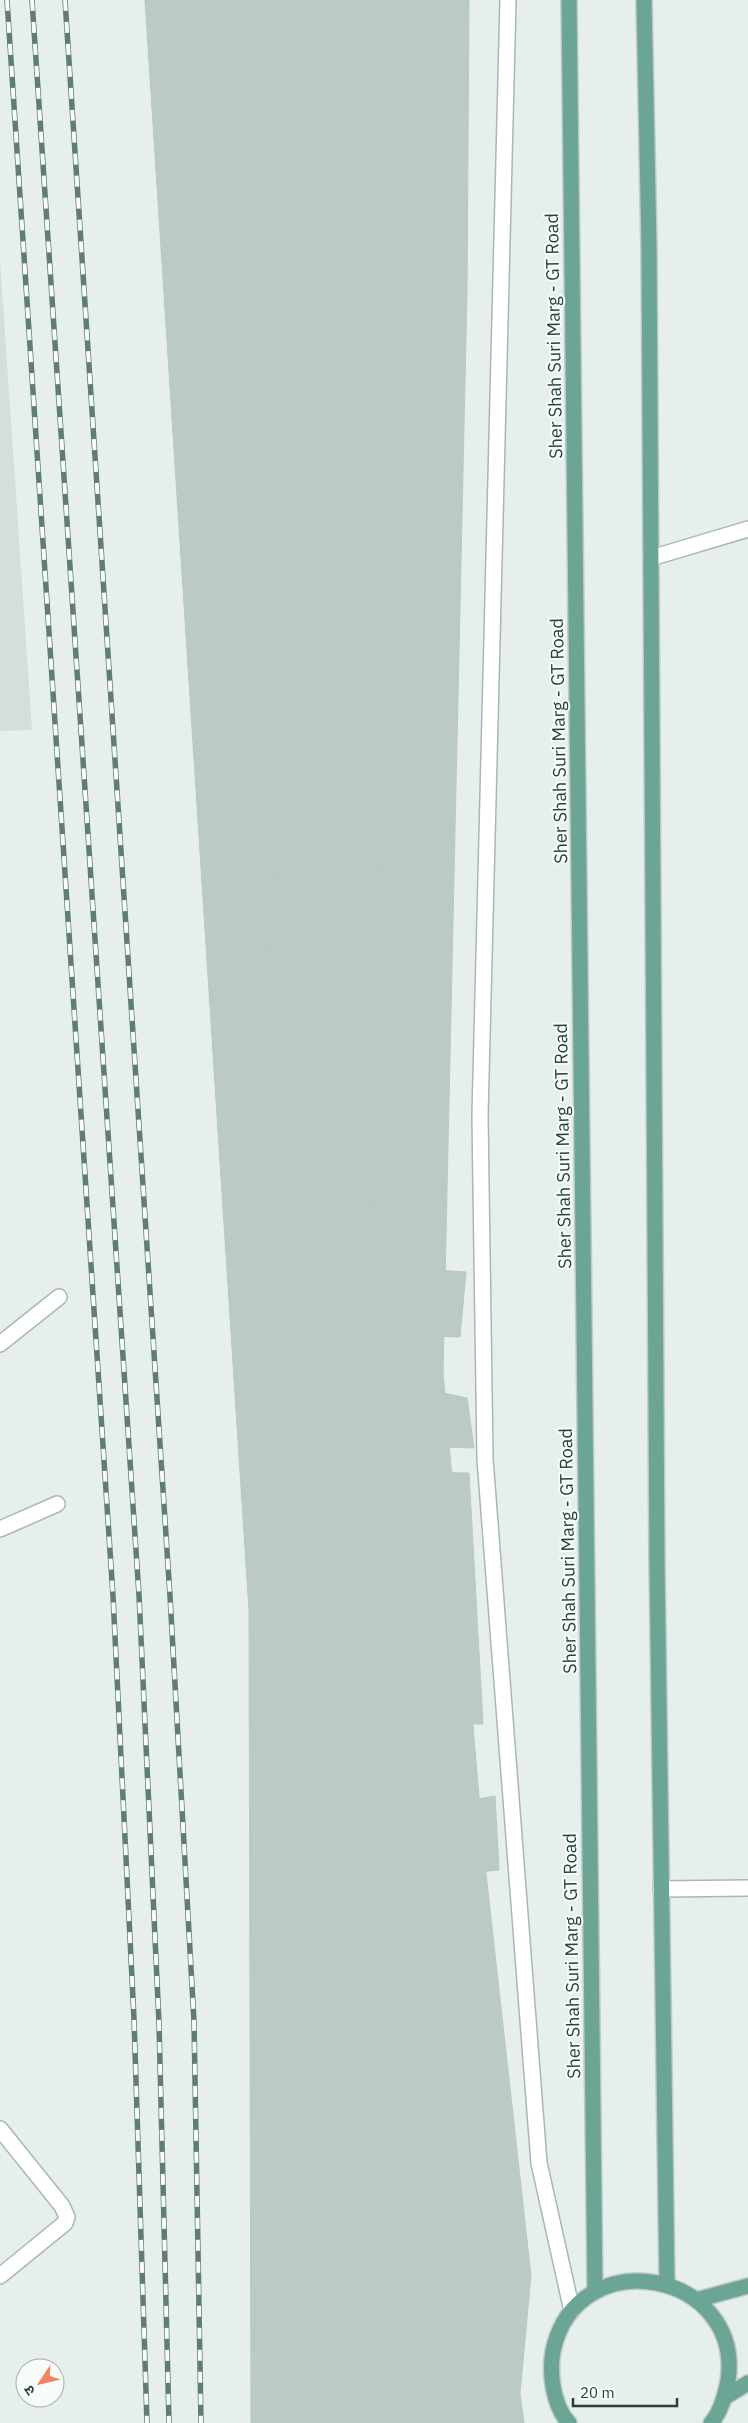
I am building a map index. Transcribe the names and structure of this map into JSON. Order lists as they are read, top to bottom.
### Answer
{
  "streets": {
    "main road": ["Sher Shah Suri Marg - GT Road"]
  },
  "scale_bar": "20 m",
  "north": "bottom left"
}
